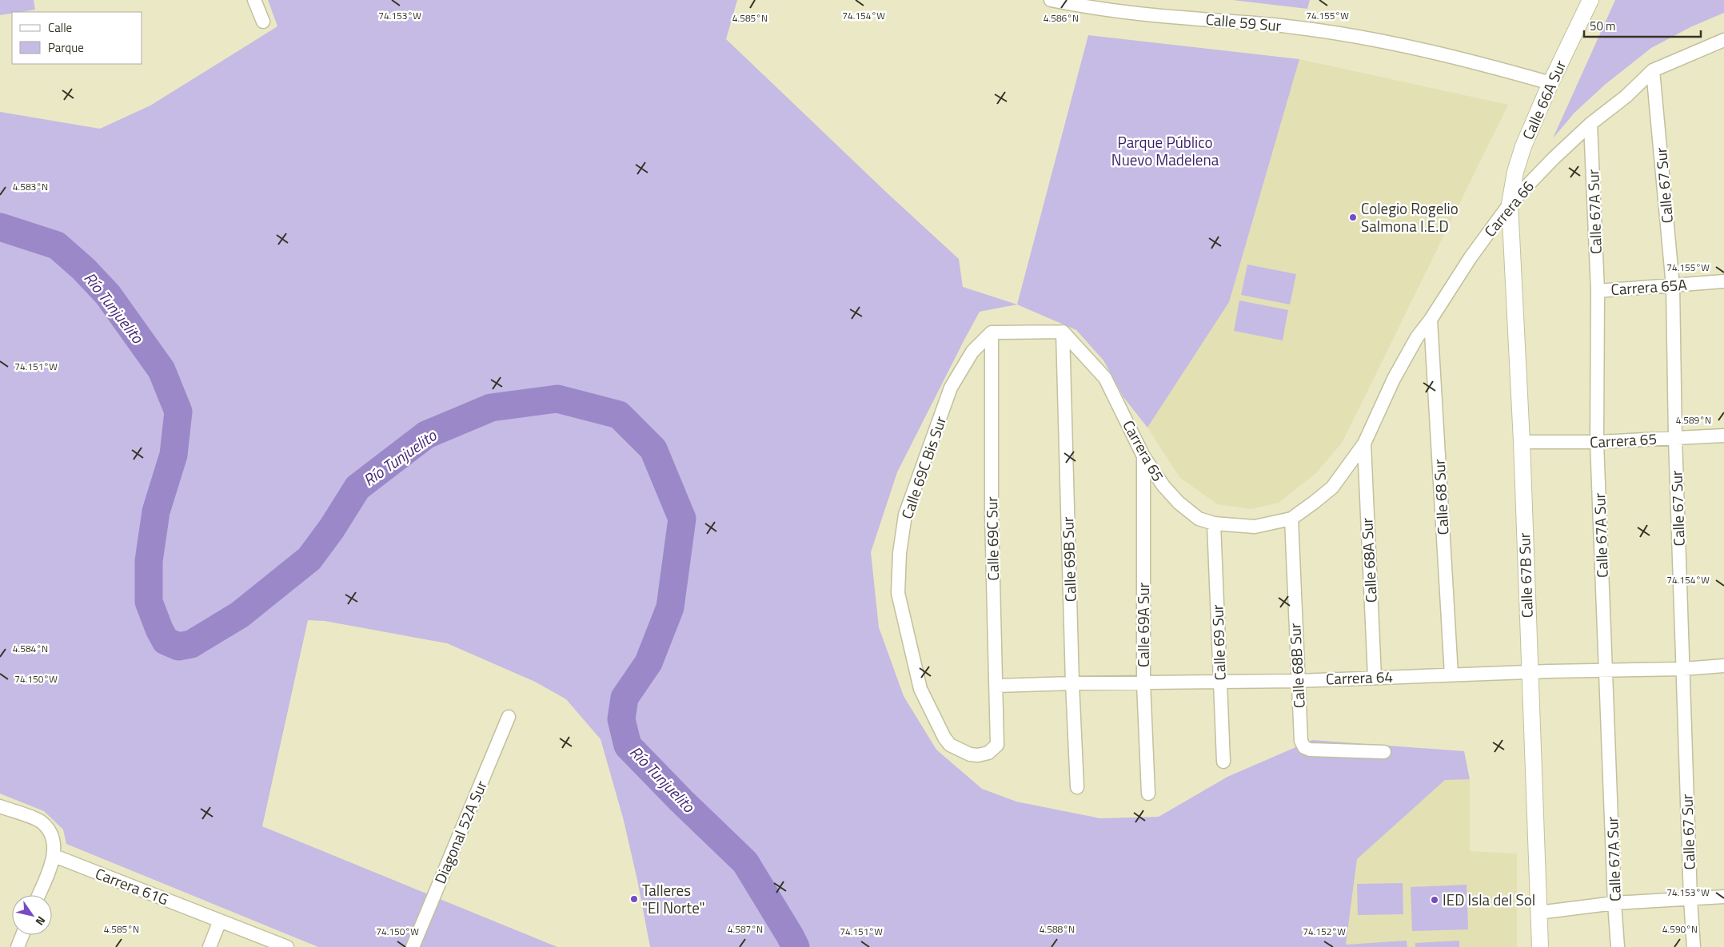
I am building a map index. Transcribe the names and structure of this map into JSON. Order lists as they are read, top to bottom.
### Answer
{
  "streets": {
    "street": [
      "Calle 59 Sur",
      "Calle 66A Sur",
      "Calle 67 Sur",
      "Carrera 66",
      "Calle 67A Sur",
      "Carrera 65A",
      "Carrera 65",
      "Calle 69C Bis Sur",
      "Calle 68 Sur",
      "Calle 69C Sur",
      "Calle 69B Sur",
      "Calle 68A Sur",
      "Calle 67B Sur",
      "Calle 69A Sur",
      "Calle 69 Sur",
      "Calle 68B Sur",
      "Carrera 64",
      "Diagonal 52A Sur",
      "Carrera 61G"
    ]
  },
  "crossings": [
    ["Calle 59 Sur", "Calle 66A Sur"],
    ["Calle 66A Sur", "Carrera 66"],
    ["Calle 66A Sur", "Calle 67B Sur"],
    ["Calle 67 Sur", "Carrera 66"],
    ["Calle 67 Sur", "Carrera 65A"],
    ["Calle 67 Sur", "Carrera 65"],
    ["Calle 67 Sur", "Carrera 64"],
    ["Carrera 66", "Calle 67A Sur"],
    ["Carrera 66", "Carrera 65"],
    ["Carrera 66", "Calle 68 Sur"],
    ["Carrera 66", "Calle 68A Sur"],
    ["Carrera 66", "Calle 67B Sur"],
    ["Calle 67A Sur", "Carrera 65A"],
    ["Calle 67A Sur", "Carrera 65"],
    ["Calle 67A Sur", "Carrera 64"],
    ["Carrera 65", "Calle 69B Sur"],
    ["Carrera 65", "Calle 68A Sur"],
    ["Carrera 65", "Calle 67B Sur"],
    ["Carrera 65", "Calle 69A Sur"],
    ["Carrera 65", "Calle 69 Sur"],
    ["Carrera 65", "Calle 68B Sur"],
    ["Calle 69C Bis Sur", "Calle 69C Sur"],
    ["Calle 68 Sur", "Carrera 64"],
    ["Calle 69C Sur", "Carrera 64"],
    ["Calle 69B Sur", "Carrera 64"],
    ["Calle 68A Sur", "Carrera 64"],
    ["Calle 67B Sur", "Carrera 64"],
    ["Calle 69A Sur", "Carrera 64"],
    ["Calle 69 Sur", "Carrera 64"],
    ["Calle 68B Sur", "Carrera 64"]
  ],
  "water": ["Río Tunjuelito"],
  "parks": ["Parque Público Nuevo Madelena"],
  "places": ["Colegio Rogelio Salmona I.E.D", "Talleres \"El Norte\"", "IED Isla del Sol"],
  "legend": ["Calle", "Parque"],
  "scale_bar": "50 m",
  "north": "bottom right",
  "coordinates": [
    "74.153°W",
    "74.154°W",
    "74.155°W",
    "4.585°N",
    "4.586°N",
    "4.583°N",
    "74.151°W",
    "4.589°N",
    "4.584°N",
    "74.150°W",
    "4.587°N",
    "4.588°N",
    "4.590°N",
    "74.152°W"
  ]
}
